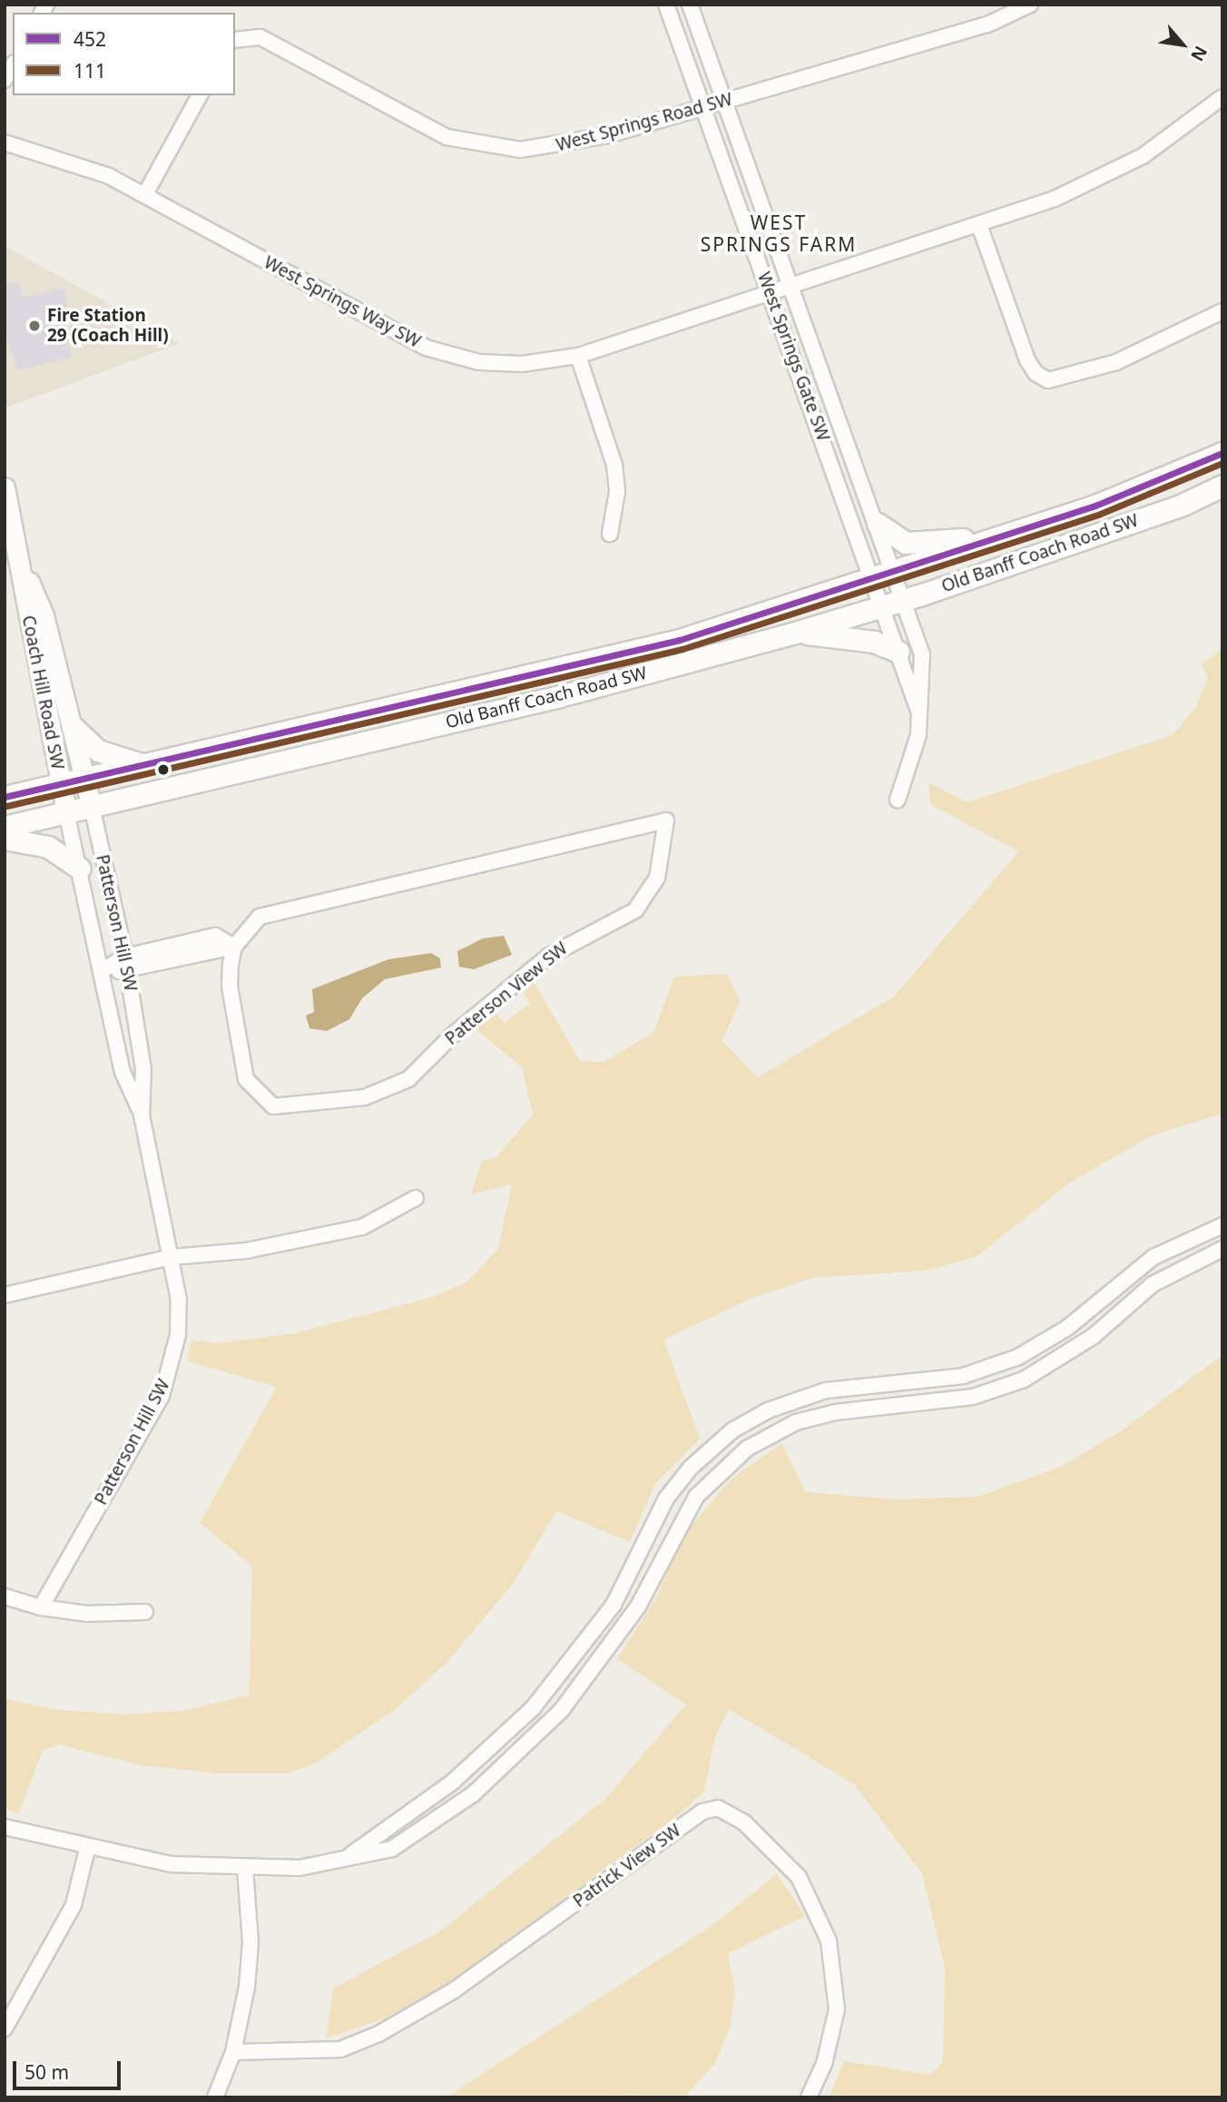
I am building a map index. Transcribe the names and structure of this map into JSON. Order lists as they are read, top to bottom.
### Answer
{
  "streets": {
    "main road": ["Old Banff Coach Road SW"],
    "street": [
      "West Springs Road SW",
      "West Springs Way SW",
      "West Springs Gate SW",
      "Coach Hill Road SW",
      "Patterson Hill SW",
      "Patterson View SW",
      "Patrick View SW"
    ]
  },
  "crossings": [
    ["West Springs Road SW", "West Springs Gate SW"],
    ["West Springs Way SW", "West Springs Gate SW"],
    ["West Springs Gate SW", "Old Banff Coach Road SW"],
    ["Old Banff Coach Road SW", "Coach Hill Road SW"],
    ["Old Banff Coach Road SW", "Patterson Hill SW"],
    ["Coach Hill Road SW", "Patterson Hill SW"]
  ],
  "districts": ["WEST SPRINGS FARM"],
  "places": ["Fire Station 29 (Coach Hill)"],
  "lines": ["transit line 452", "transit line 111"],
  "legend": ["452", "111"],
  "scale_bar": "50 m",
  "north": "bottom right"
}
